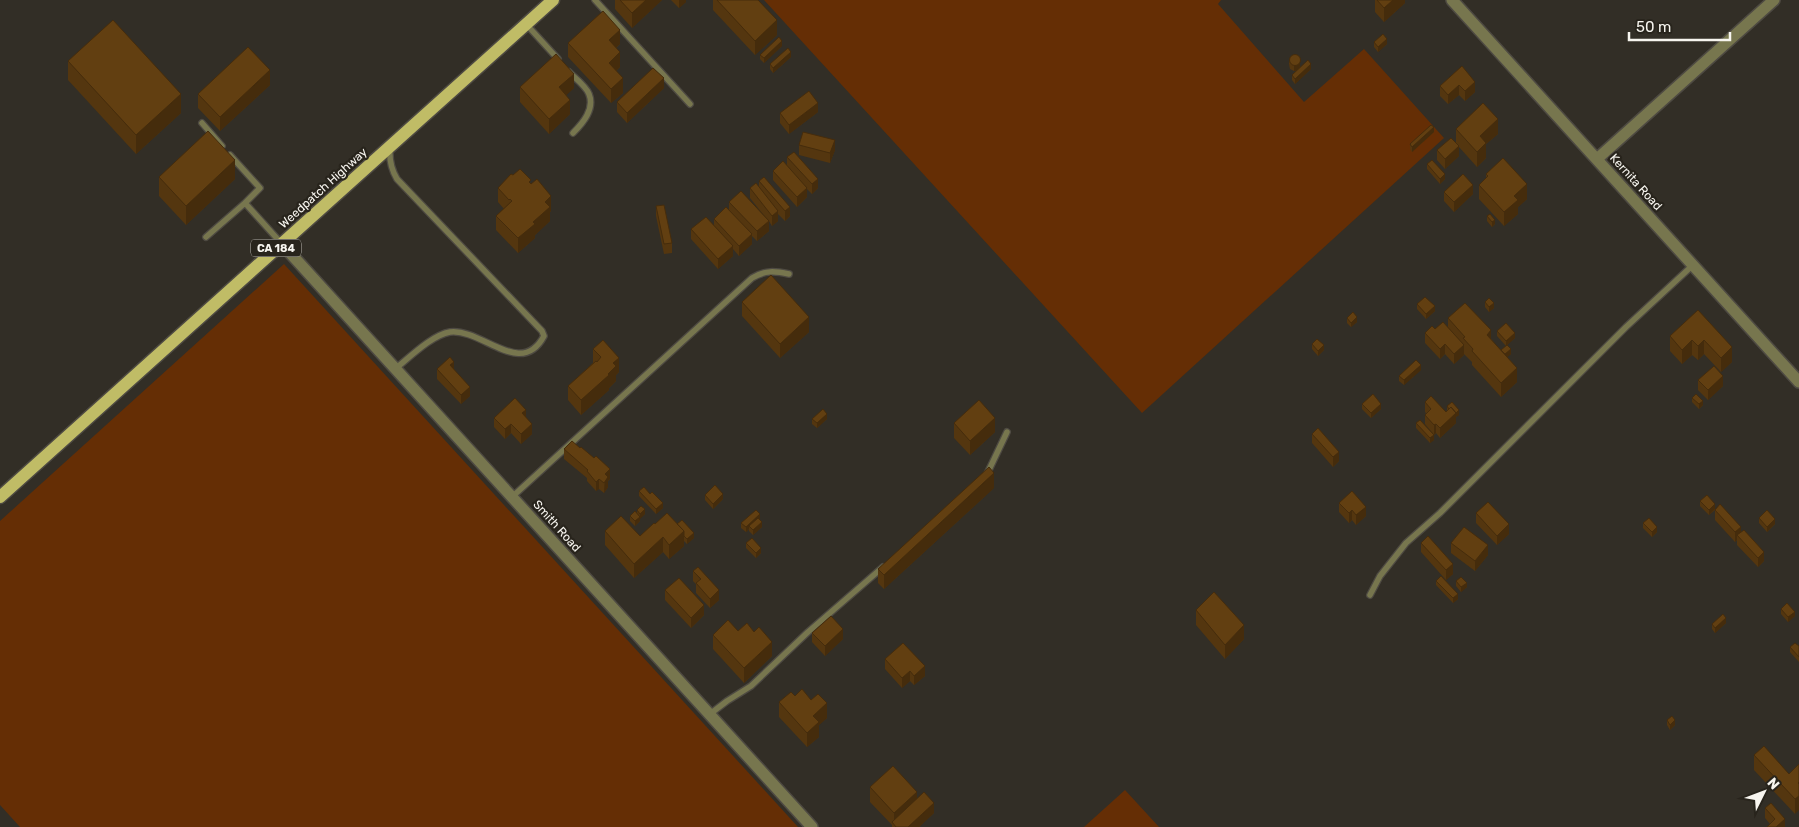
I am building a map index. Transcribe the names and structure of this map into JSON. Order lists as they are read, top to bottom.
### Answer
{
  "streets": {
    "main road": ["Weedpatch Highway", "CA 184"],
    "street": ["Kernita Road", "Smith Road"]
  },
  "crossings": [
    ["Weedpatch Highway", "Smith Road"]
  ],
  "scale_bar": "50 m",
  "north": "top right"
}
